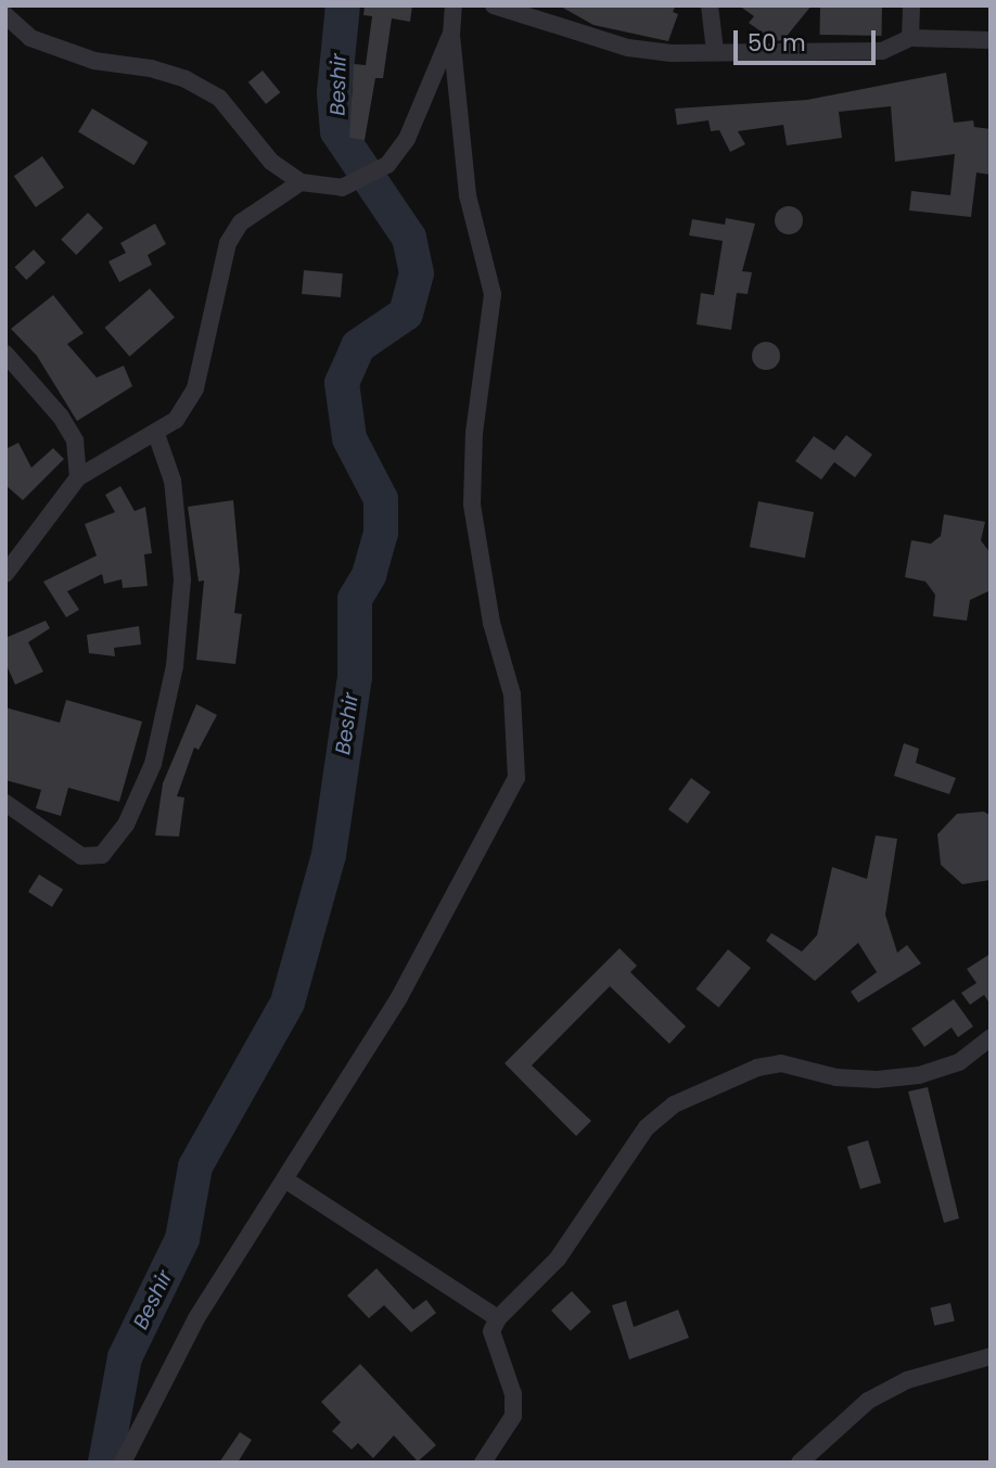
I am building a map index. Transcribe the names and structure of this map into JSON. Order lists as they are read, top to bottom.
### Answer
{
  "water": ["Beshir"],
  "scale_bar": "50 m"
}
